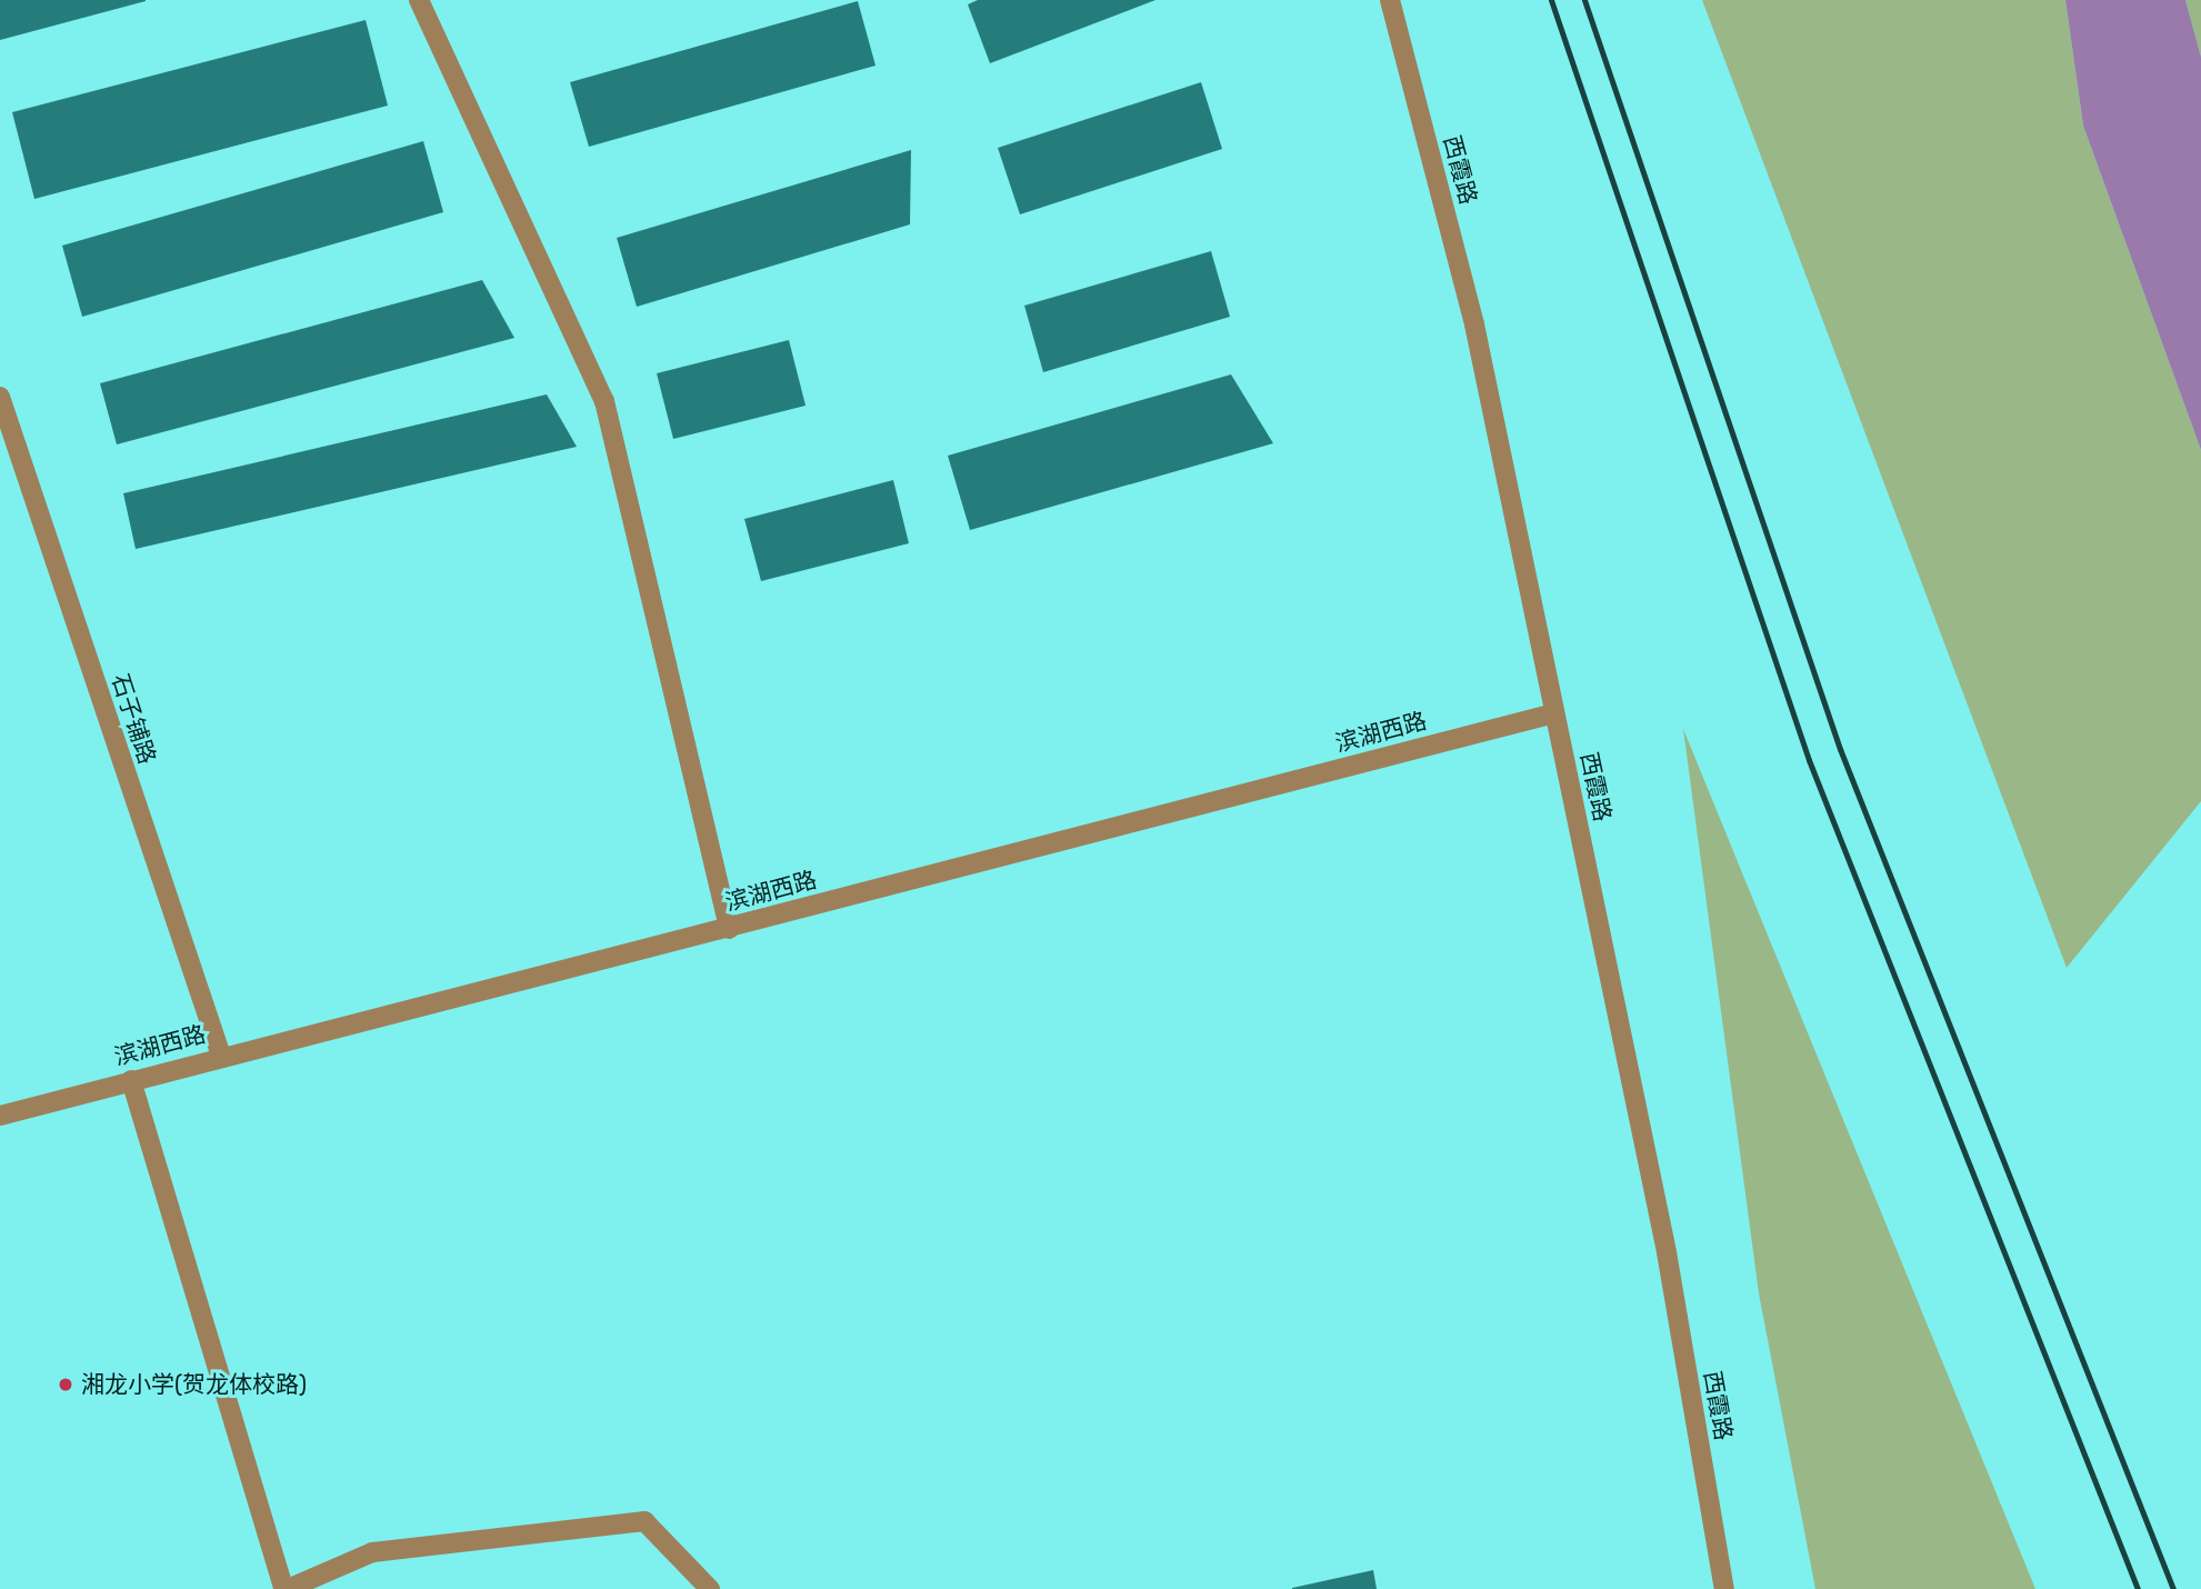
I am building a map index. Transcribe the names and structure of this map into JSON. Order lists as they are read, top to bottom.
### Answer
{
  "streets": {
    "street": ["西霞路", "石子铺路", "滨湖西路"]
  },
  "crossings": [
    ["西霞路", "滨湖西路"],
    ["石子铺路", "滨湖西路"]
  ],
  "places": ["湘龙小学(贺龙体校路)"]
}
